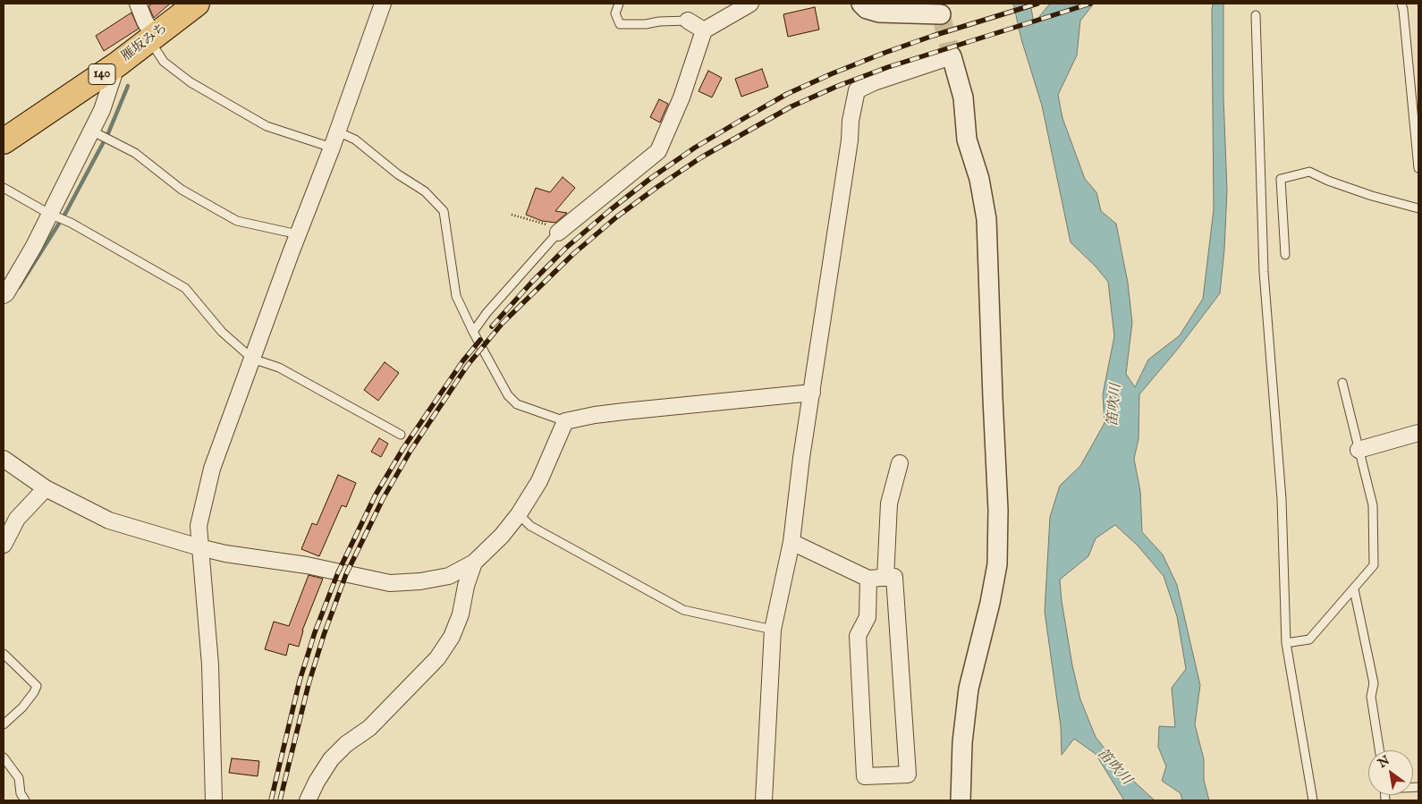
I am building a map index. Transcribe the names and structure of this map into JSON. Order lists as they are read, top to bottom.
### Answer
{
  "streets": {
    "highway": ["雁坂みち", "140"]
  },
  "water": ["笛吹川"],
  "north": "top left"
}
